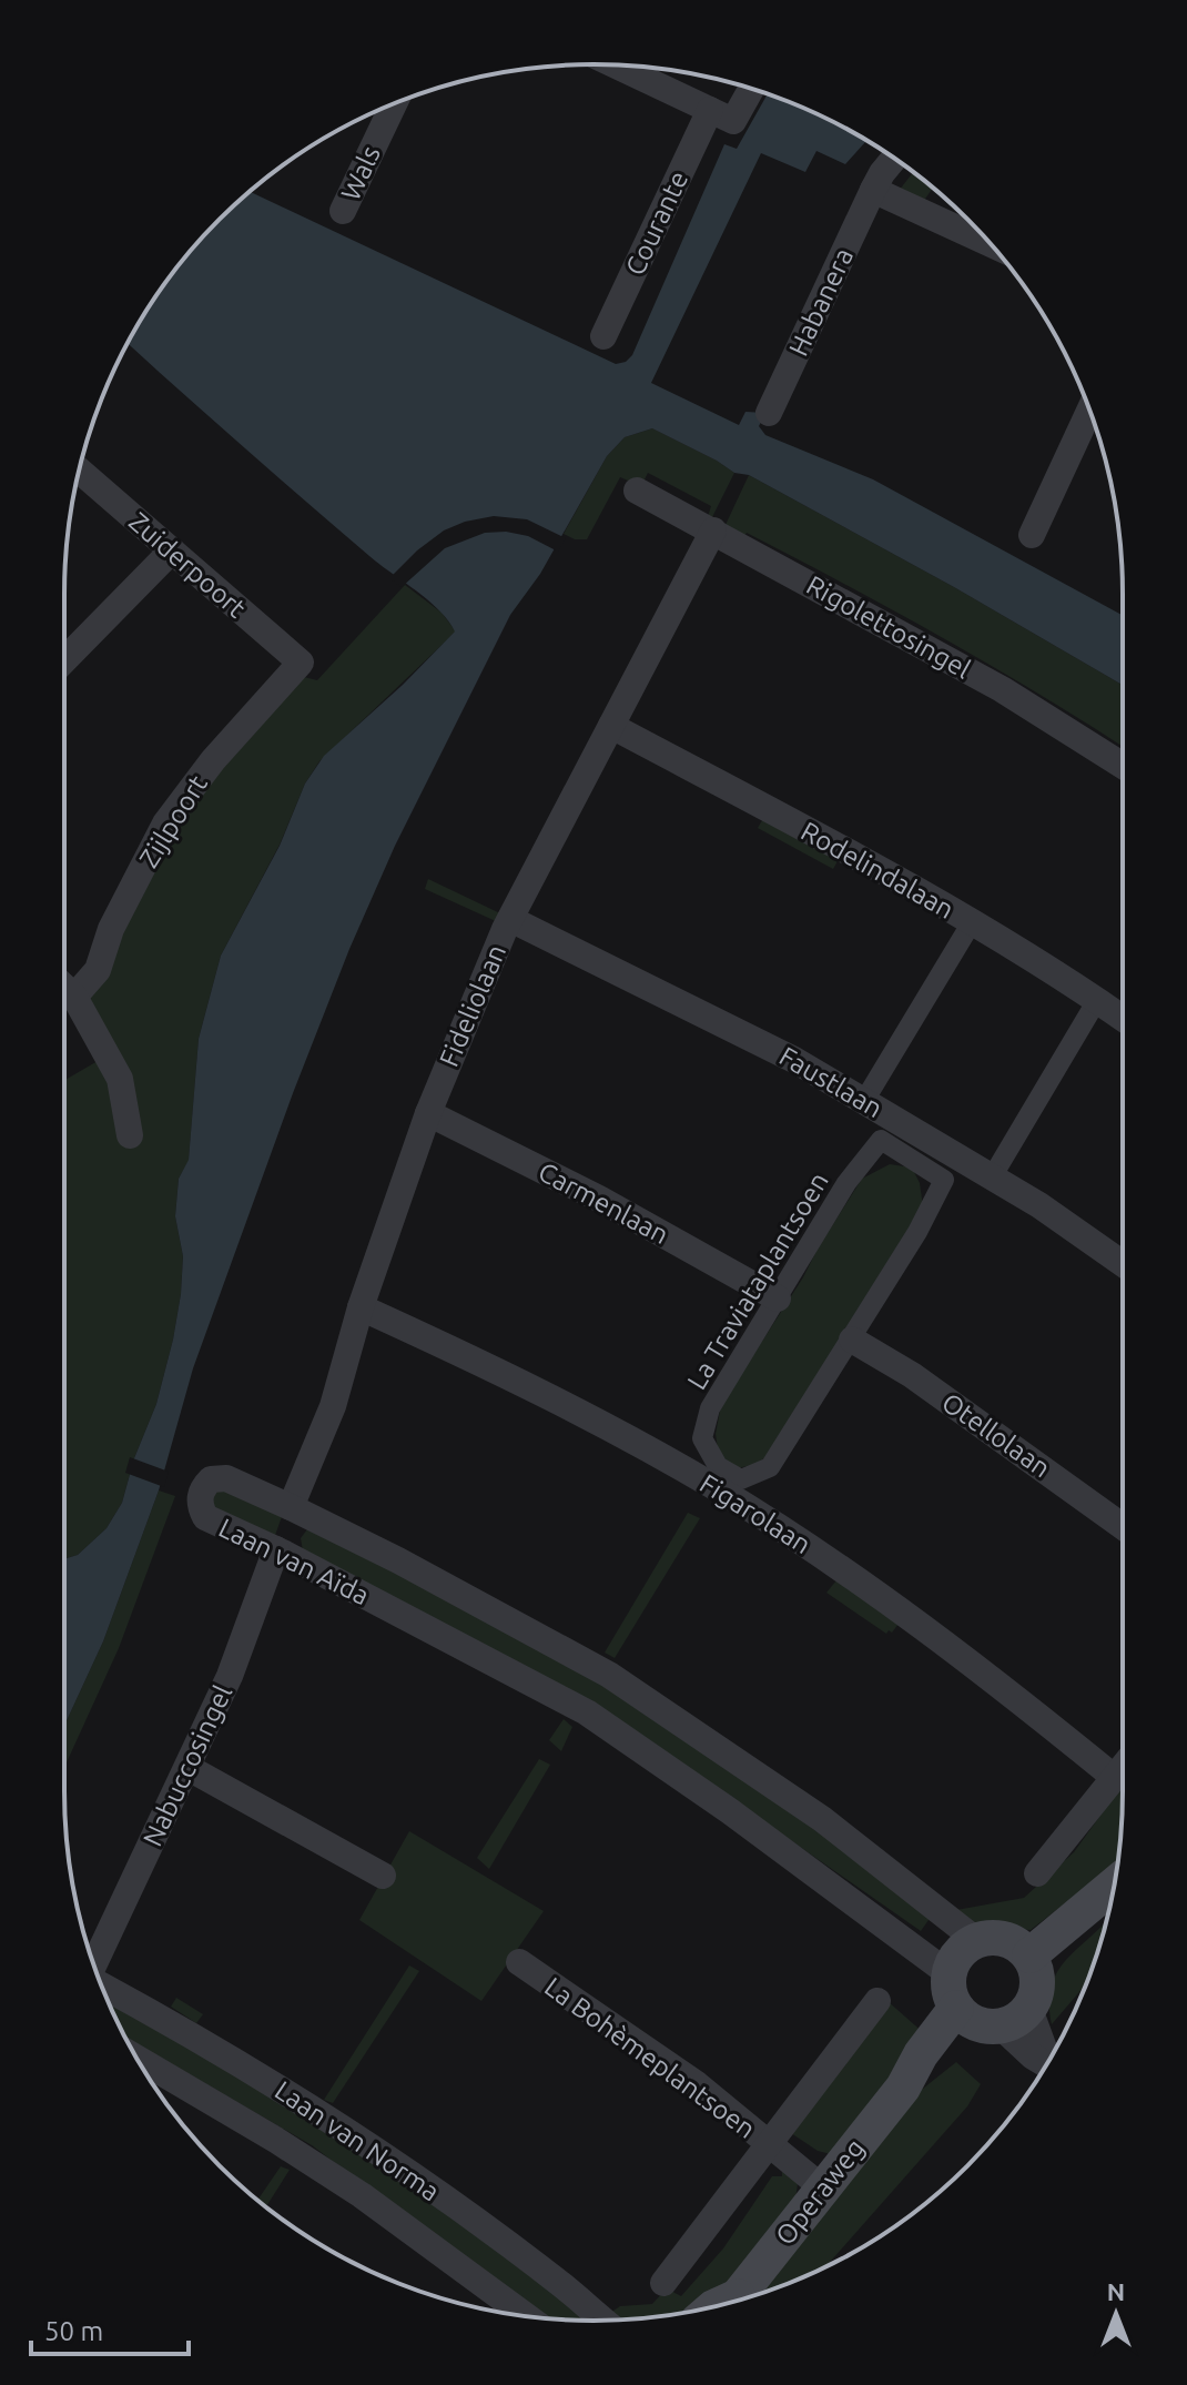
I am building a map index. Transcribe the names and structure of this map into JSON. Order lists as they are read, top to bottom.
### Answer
{
  "streets": {
    "main road": ["Operaweg"],
    "street": [
      "Wals",
      "Courante",
      "Habanera",
      "Zuiderpoort",
      "Rigolettosingel",
      "Zijlpoort",
      "Rodelindalaan",
      "Fideliolaan",
      "Faustlaan",
      "Carmenlaan",
      "La Traviataplantsoen",
      "Otellolaan",
      "Figarolaan",
      "Laan van Aïda",
      "Nabuccosingel",
      "La Bohèmeplantsoen",
      "Laan van Norma"
    ]
  },
  "crossings": [
    ["Zuiderpoort", "Zijlpoort"],
    ["Rigolettosingel", "Fideliolaan"],
    ["Rodelindalaan", "Fideliolaan"],
    ["Fideliolaan", "Faustlaan"],
    ["Fideliolaan", "Carmenlaan"],
    ["Fideliolaan", "Figarolaan"],
    ["Fideliolaan", "Laan van Aïda"],
    ["Carmenlaan", "La Traviataplantsoen"],
    ["La Traviataplantsoen", "Otellolaan"],
    ["Laan van Aïda", "Nabuccosingel"],
    ["Laan van Aïda", "Operaweg"],
    ["La Bohèmeplantsoen", "Operaweg"]
  ],
  "scale_bar": "50 m",
  "north": "top"
}
